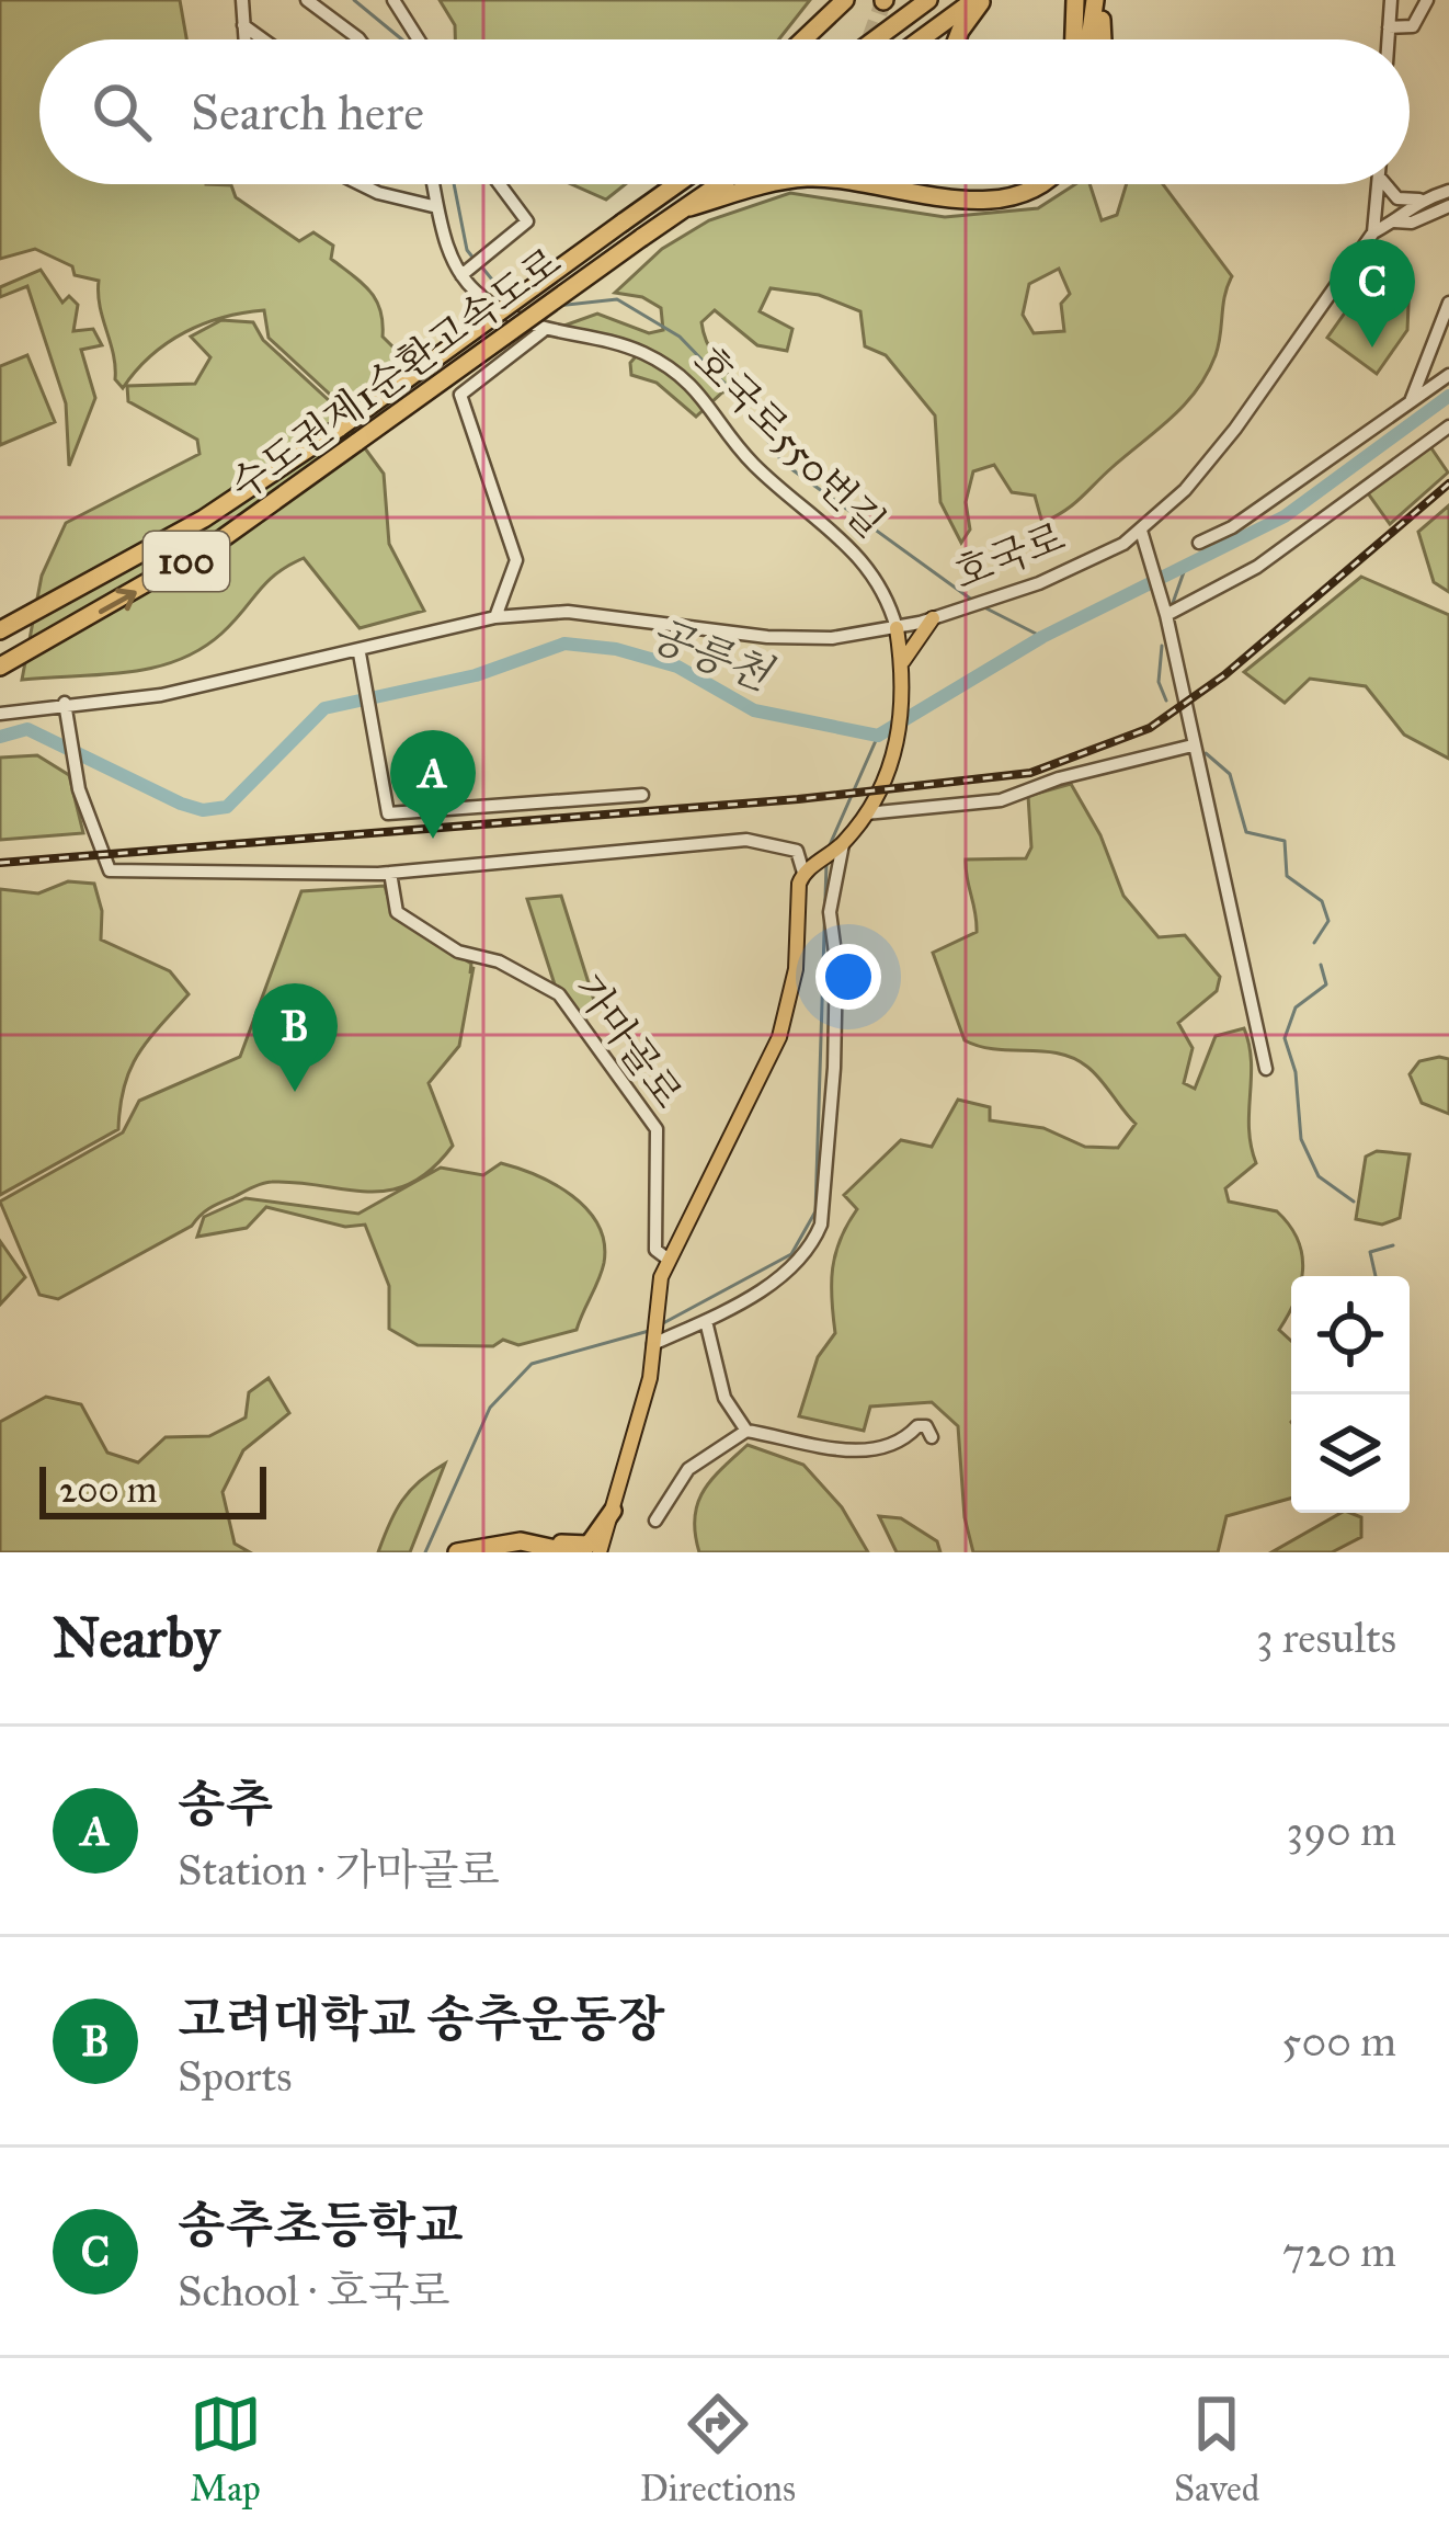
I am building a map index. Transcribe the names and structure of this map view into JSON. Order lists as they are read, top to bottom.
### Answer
{
  "streets": {
    "highway": ["수도권제1순환고속도로", "100"],
    "main road": ["가마골로"],
    "street": ["호국로550번길", "호국로"]
  },
  "crossings": [
    ["호국로550번길", "호국로"]
  ],
  "water": ["공릉천"],
  "scale_bar": "200 m",
  "page": {
    "search": "Search here",
    "pins": ["C", "A", "B"],
    "scale": "200 m",
    "heading": ["Nearby", "3 results"],
    "list": [
      {
        "mark": "A",
        "name": "송추",
        "note": "Station · 가마골로",
        "value": "390 m"
      },
      {
        "mark": "B",
        "name": "고려대학교 송추운동장",
        "note": "Sports",
        "value": "500 m"
      },
      {
        "mark": "C",
        "name": "송추초등학교",
        "note": "School · 호국로",
        "value": "720 m"
      }
    ],
    "nav": ["Map", "Directions", "Saved"]
  }
}
